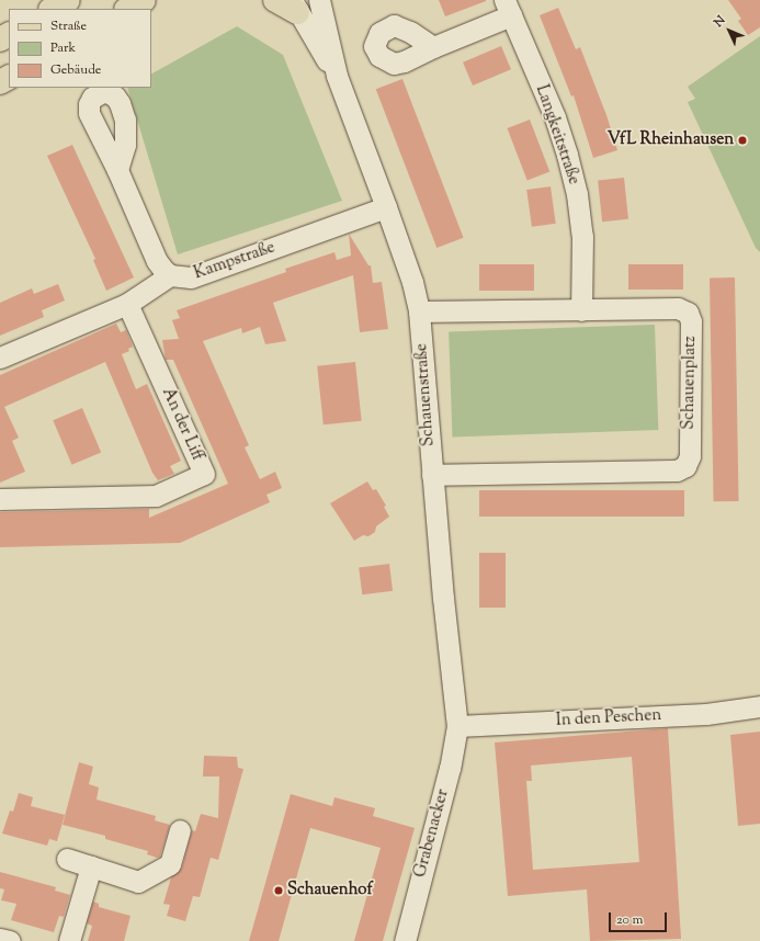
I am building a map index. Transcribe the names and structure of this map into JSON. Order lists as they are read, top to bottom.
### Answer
{
  "streets": {
    "street": [
      "Langkeitstraße",
      "Kampstraße",
      "Schauenplatz",
      "Schauenstraße",
      "An der Liff",
      "In den Peschen",
      "Grabenacker"
    ]
  },
  "crossings": [
    ["Langkeitstraße", "Schauenplatz"],
    ["Kampstraße", "Schauenstraße"],
    ["Schauenplatz", "Schauenstraße"],
    ["Schauenstraße", "In den Peschen"],
    ["Schauenstraße", "Grabenacker"],
    ["In den Peschen", "Grabenacker"]
  ],
  "places": ["VfL Rheinhausen", "Schauenhof"],
  "legend": ["Straße", "Park", "Gebäude"],
  "scale_bar": "20 m",
  "north": "top left"
}
